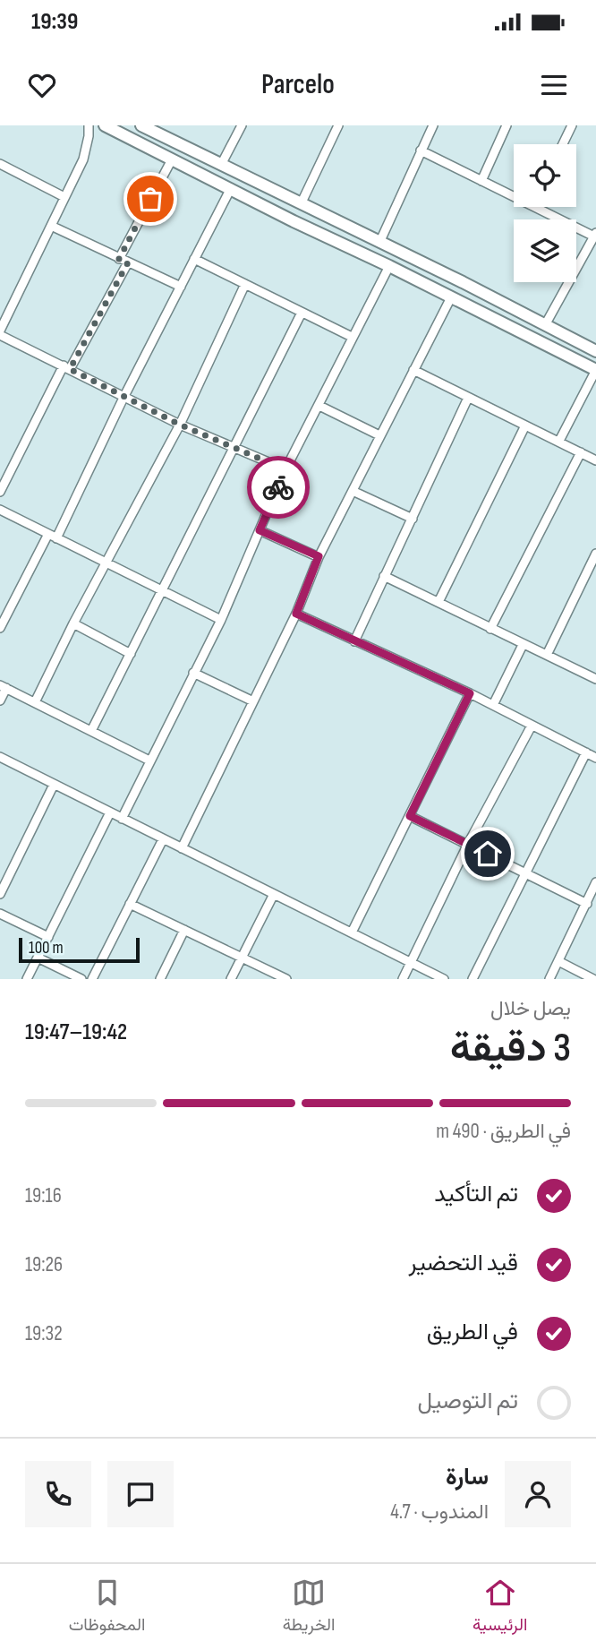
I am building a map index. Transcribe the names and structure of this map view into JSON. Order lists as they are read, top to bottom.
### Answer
{
  "scale_bar": "100 m",
  "page": {
    "status": "19:39",
    "header": "Parcelo",
    "scale": "100 m",
    "heading": ["3 دقيقة", "يصل خلال", "19:42–19:47"],
    "panel": ["سارة", "المندوب · 4.7"],
    "bar": "في الطريق · 490 m",
    "list": [
      ["تم التأكيد", "19:16"],
      ["قيد التحضير", "19:26"],
      ["في الطريق", "19:32"],
      "تم التوصيل"
    ],
    "tabs": ["الرئيسية", "الخريطة", "المحفوظات"]
  }
}
